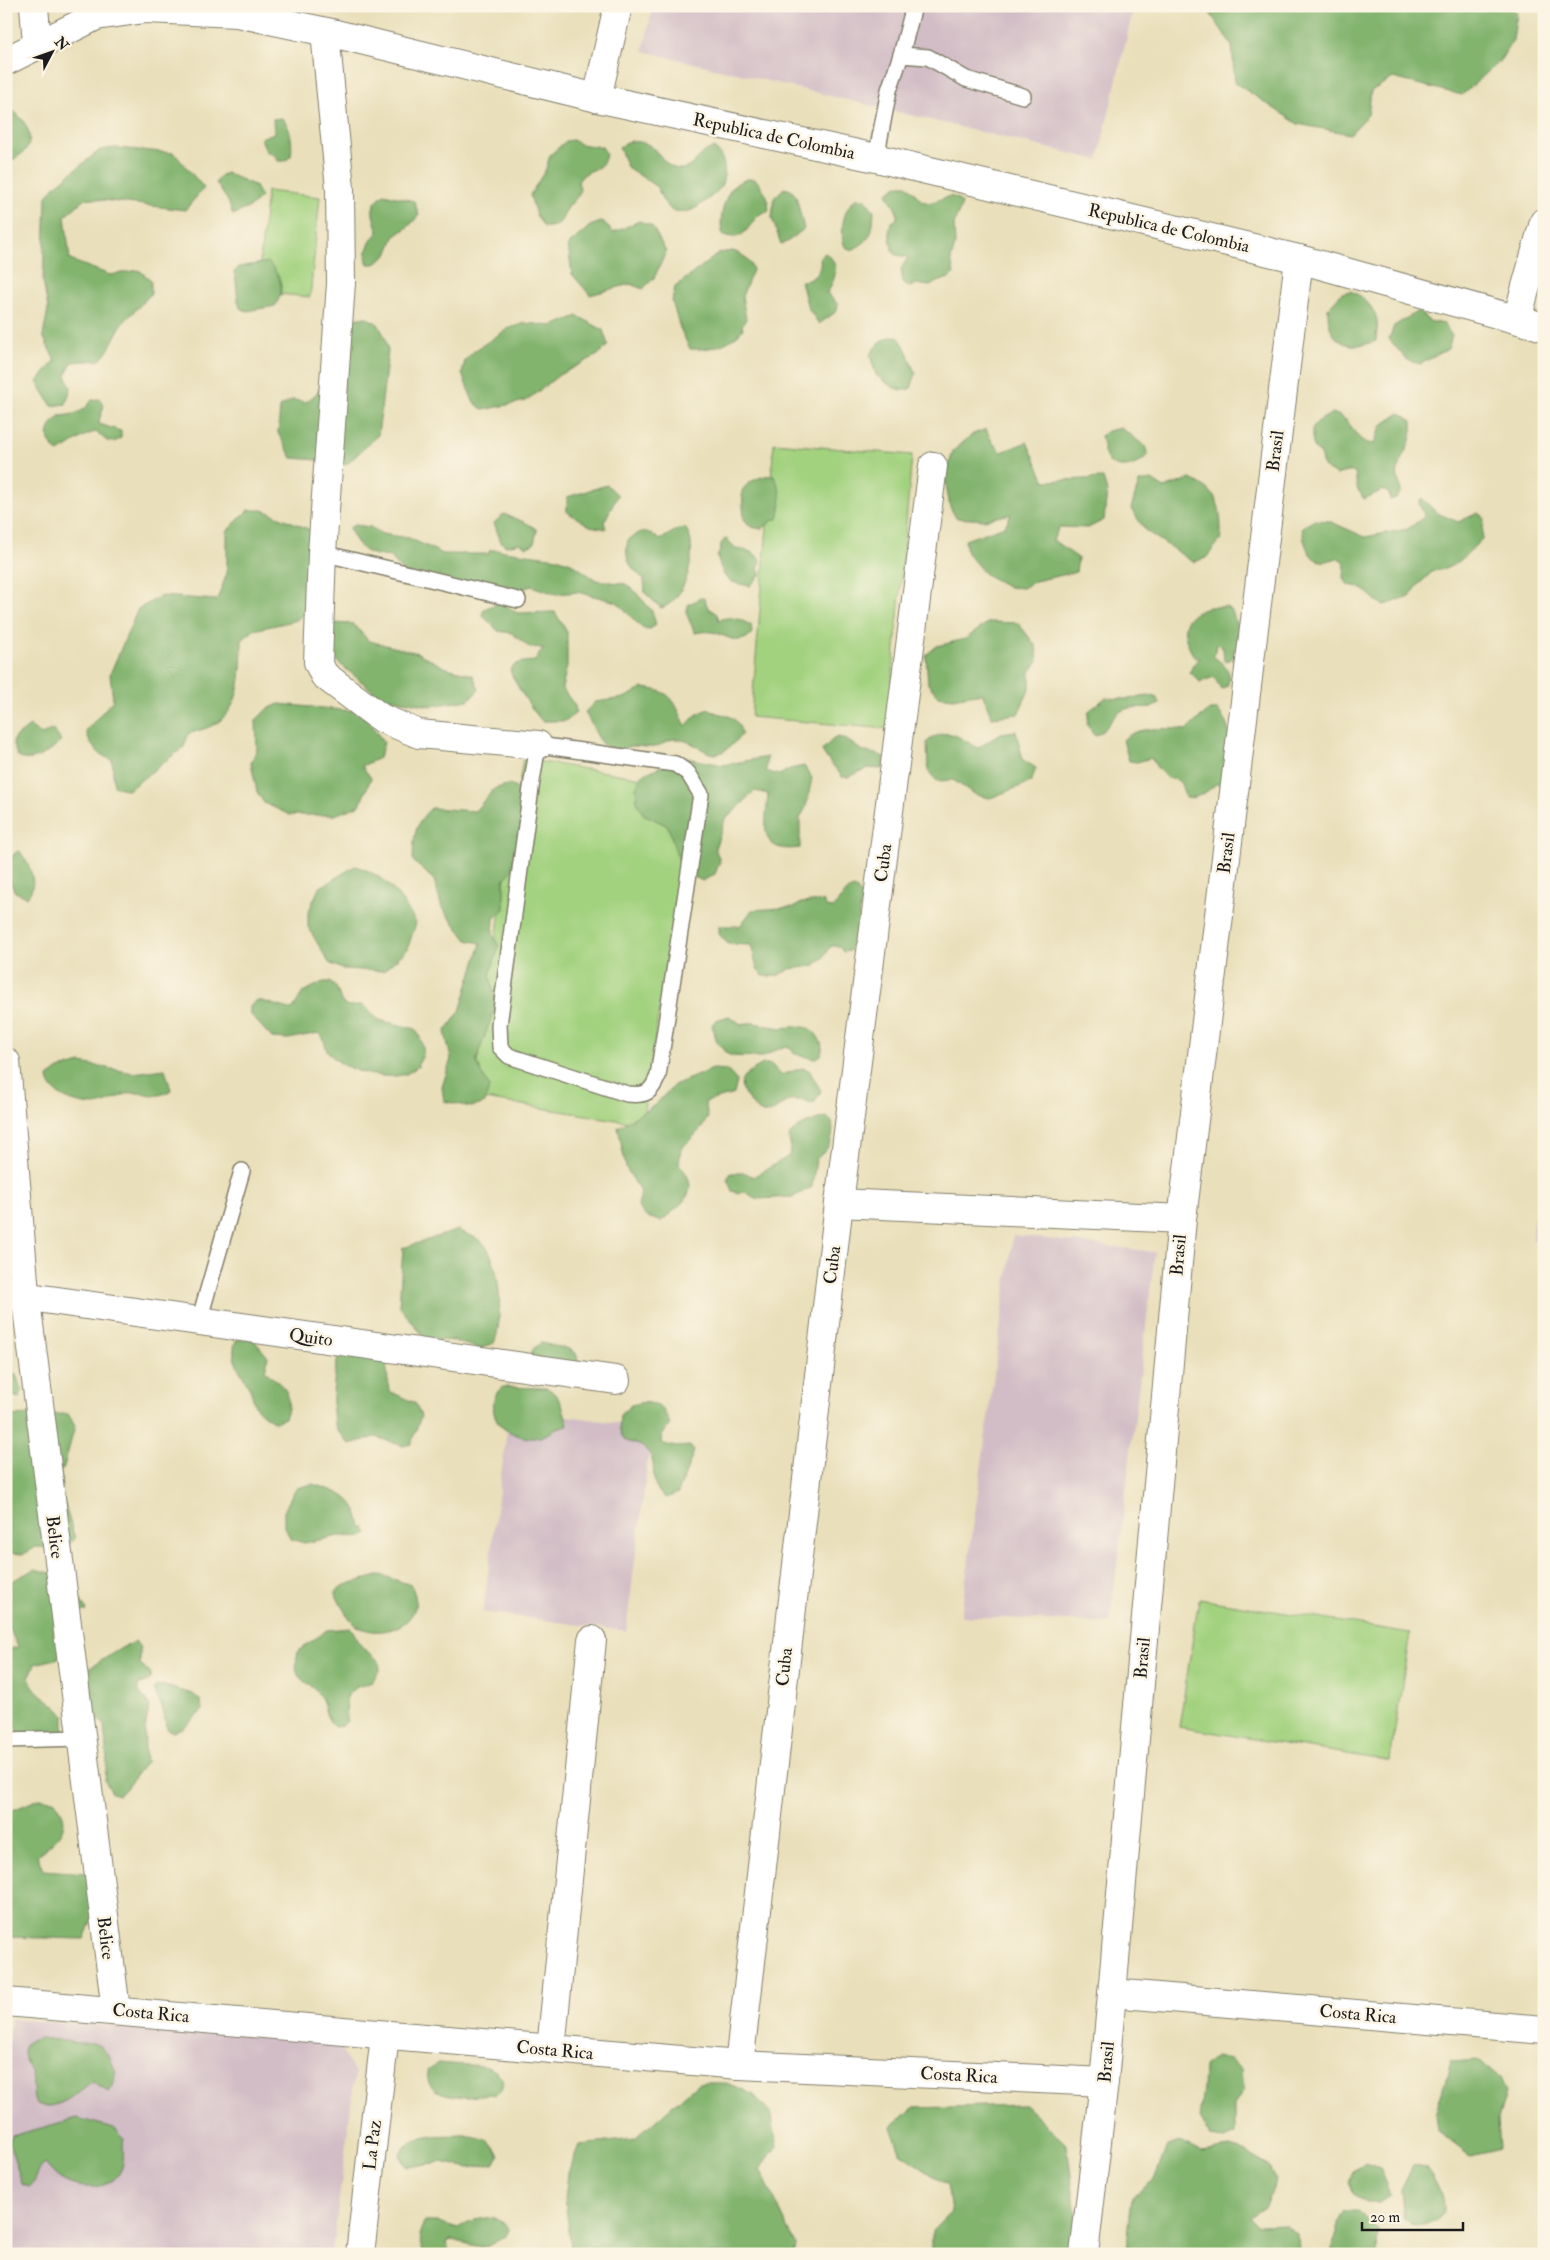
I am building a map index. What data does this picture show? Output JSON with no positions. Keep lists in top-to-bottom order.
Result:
{
  "streets": {
    "street": [
      "Republica de Colombia",
      "Brasil",
      "Cuba",
      "Quito",
      "Belice",
      "Costa Rica",
      "La Paz"
    ]
  },
  "crossings": [
    ["Republica de Colombia", "Brasil"],
    ["Brasil", "Costa Rica"],
    ["Cuba", "Costa Rica"],
    ["Quito", "Belice"],
    ["Belice", "Costa Rica"],
    ["Costa Rica", "La Paz"]
  ],
  "scale_bar": "20 m",
  "north": "top right"
}
